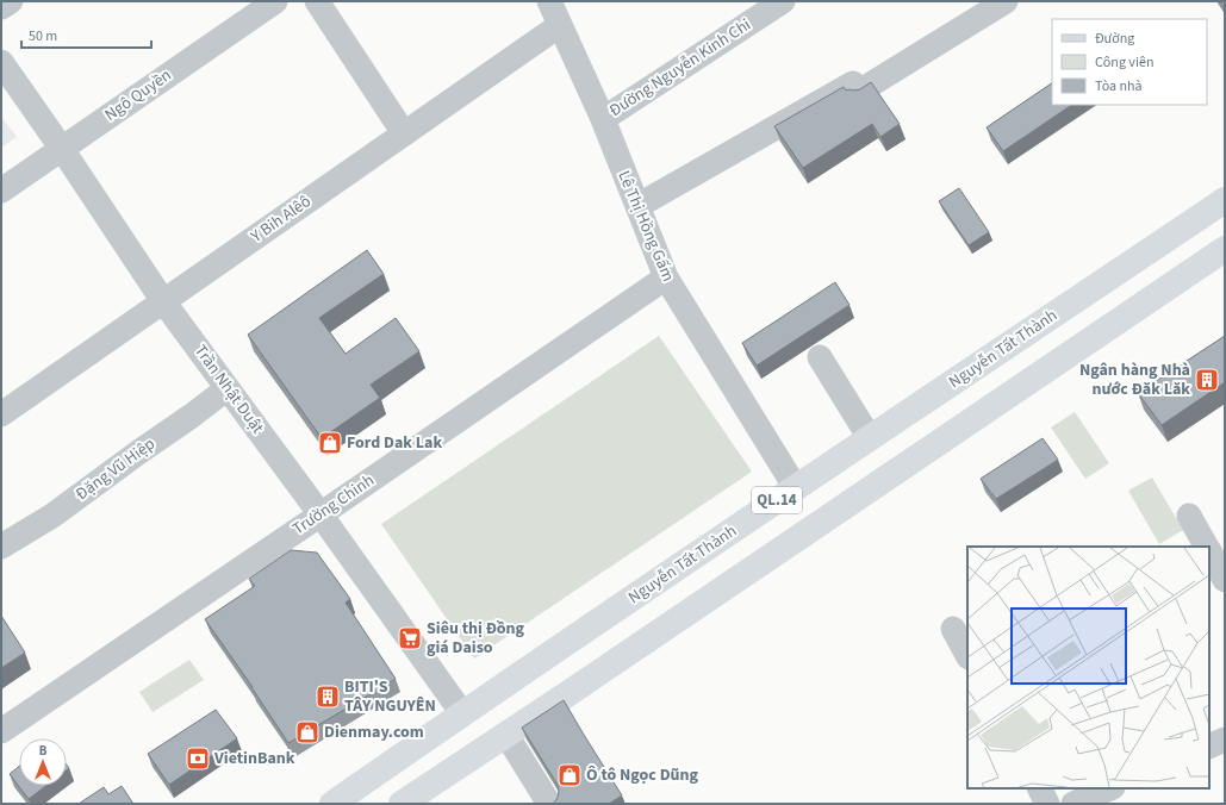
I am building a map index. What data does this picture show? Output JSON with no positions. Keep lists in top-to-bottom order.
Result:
{
  "streets": {
    "main road": ["Nguyễn Tất Thành", "QL.14"],
    "street": [
      "Đường Nguyễn Kinh Chi",
      "Ngô Quyền",
      "Y Bih Alêô",
      "Lê Thị Hồng Gấm",
      "Trần Nhật Duật",
      "Đặng Vũ Hiệp",
      "Trường Chinh"
    ]
  },
  "crossings": [
    ["Đường Nguyễn Kinh Chi", "Lê Thị Hồng Gấm"],
    ["Ngô Quyền", "Trần Nhật Duật"],
    ["Y Bih Alêô", "Lê Thị Hồng Gấm"],
    ["Y Bih Alêô", "Trần Nhật Duật"],
    ["Lê Thị Hồng Gấm", "Nguyễn Tất Thành"],
    ["Lê Thị Hồng Gấm", "Trường Chinh"],
    ["Nguyễn Tất Thành", "Trần Nhật Duật"],
    ["Trần Nhật Duật", "Đặng Vũ Hiệp"],
    ["Trần Nhật Duật", "Trường Chinh"]
  ],
  "places": {
    "building": ["Ngân hàng Nhà nước Đăk Lăk", "BITI'S TÂY NGUYÊN"],
    "shop": ["Ford Dak Lak", "Dienmay.com", "Ô tô Ngọc Dũng"],
    "supermarket": ["Siêu thị Đồng giá Daiso"],
    "bank": ["VietinBank"]
  },
  "legend": ["Đường", "Công viên", "Tòa nhà"],
  "scale_bar": "50 m",
  "north": "top"
}
